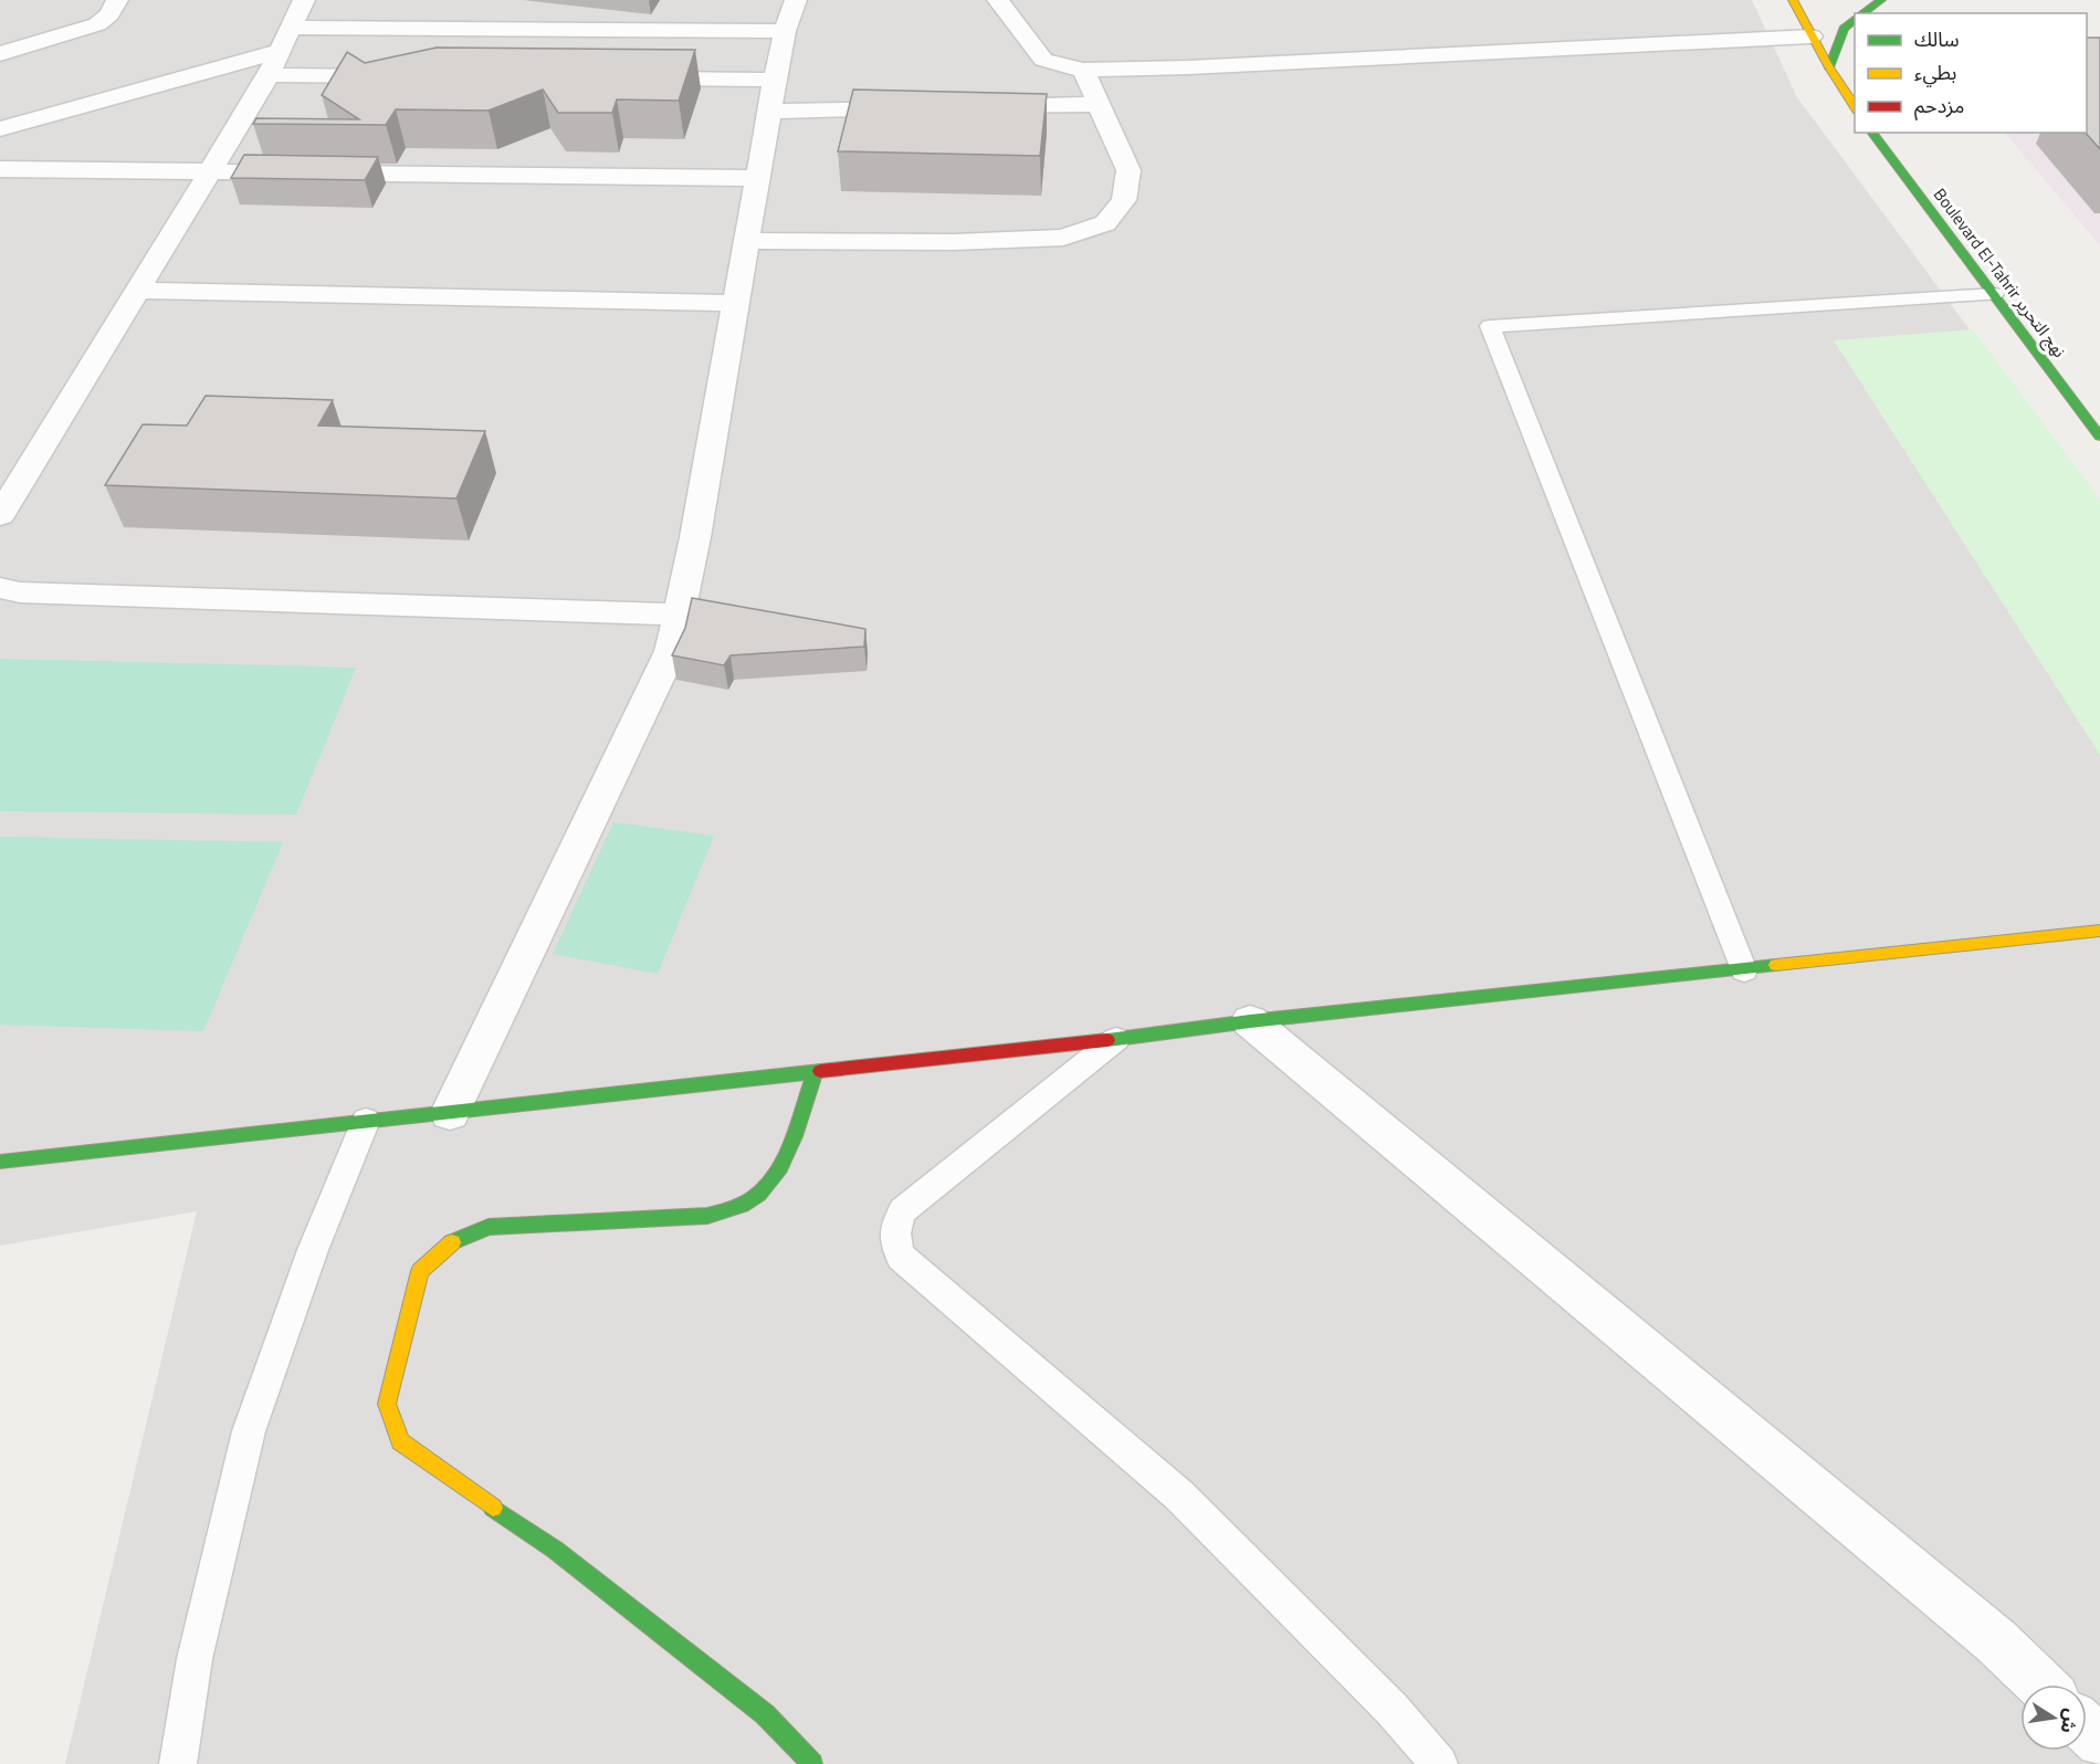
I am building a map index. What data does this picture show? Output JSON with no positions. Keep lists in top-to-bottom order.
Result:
{
  "streets": {
    "street": ["Boulevard El-Tahrir نهج التحرير"]
  },
  "legend": ["سالك", "بطيء", "مزدحم"],
  "north": "right"
}
